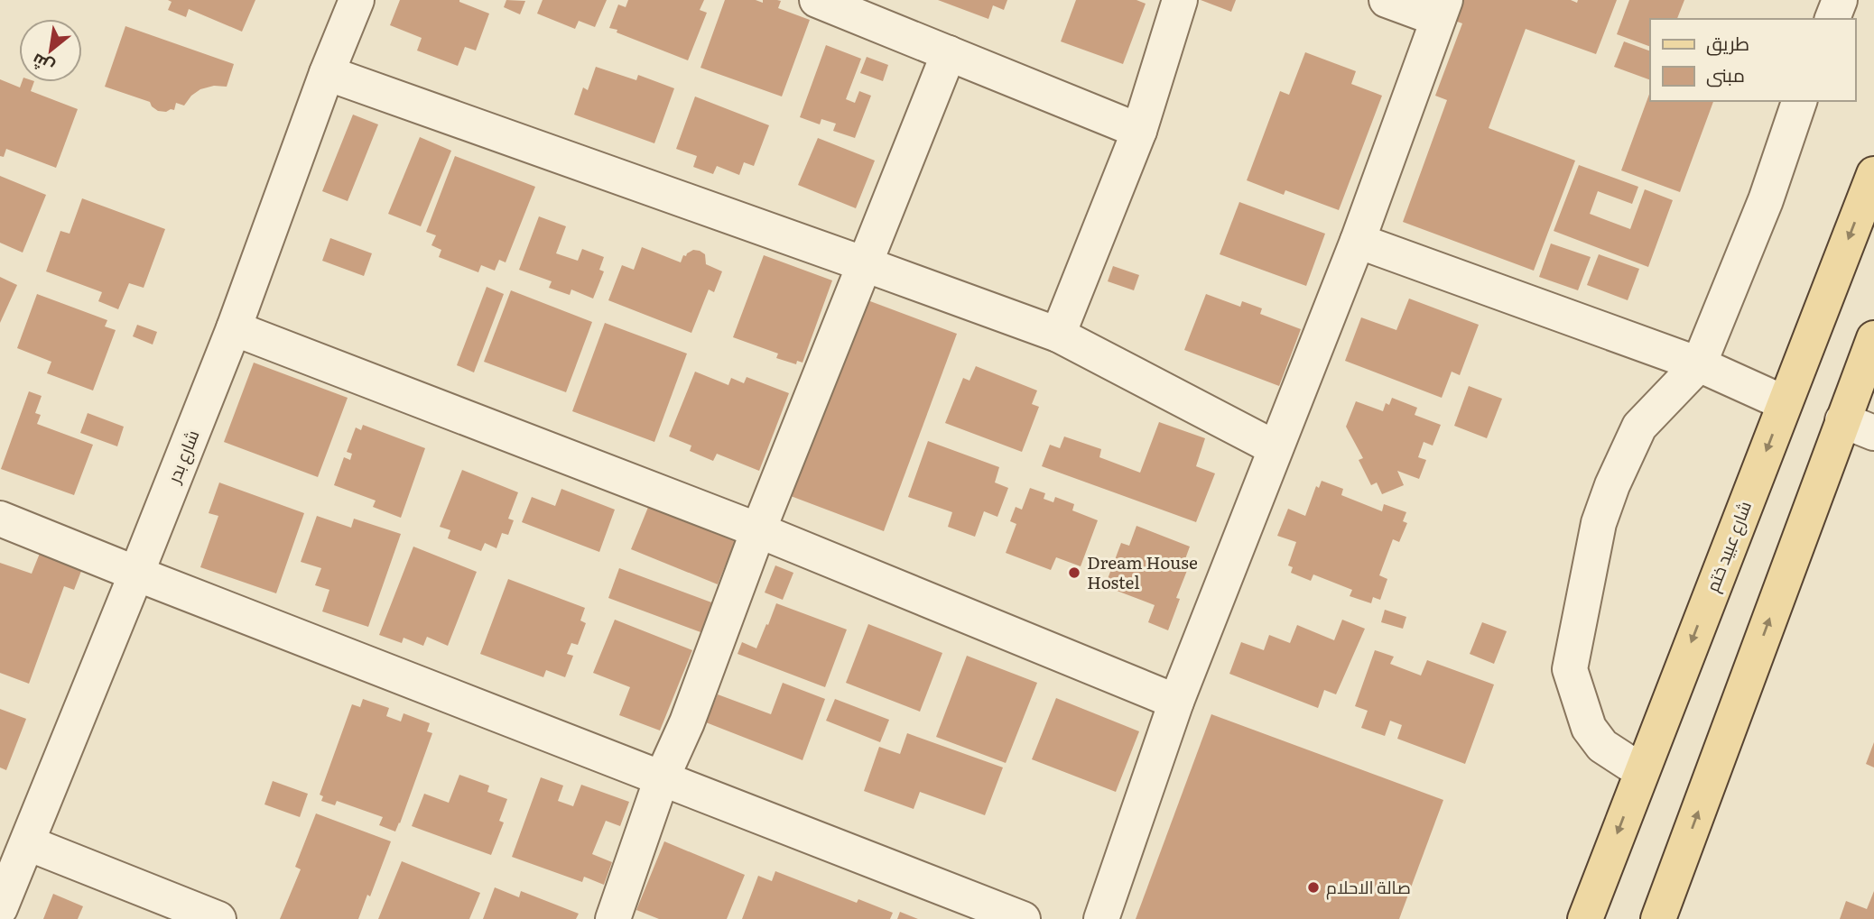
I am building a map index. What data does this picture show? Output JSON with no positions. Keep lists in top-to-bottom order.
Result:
{
  "streets": {
    "main road": ["شارع عبيد ختم"],
    "street": ["شارع بدر"]
  },
  "places": ["Dream House Hostel", "صالة الاحلام"],
  "legend": ["طريق", "مبنى"],
  "north": "bottom left"
}
